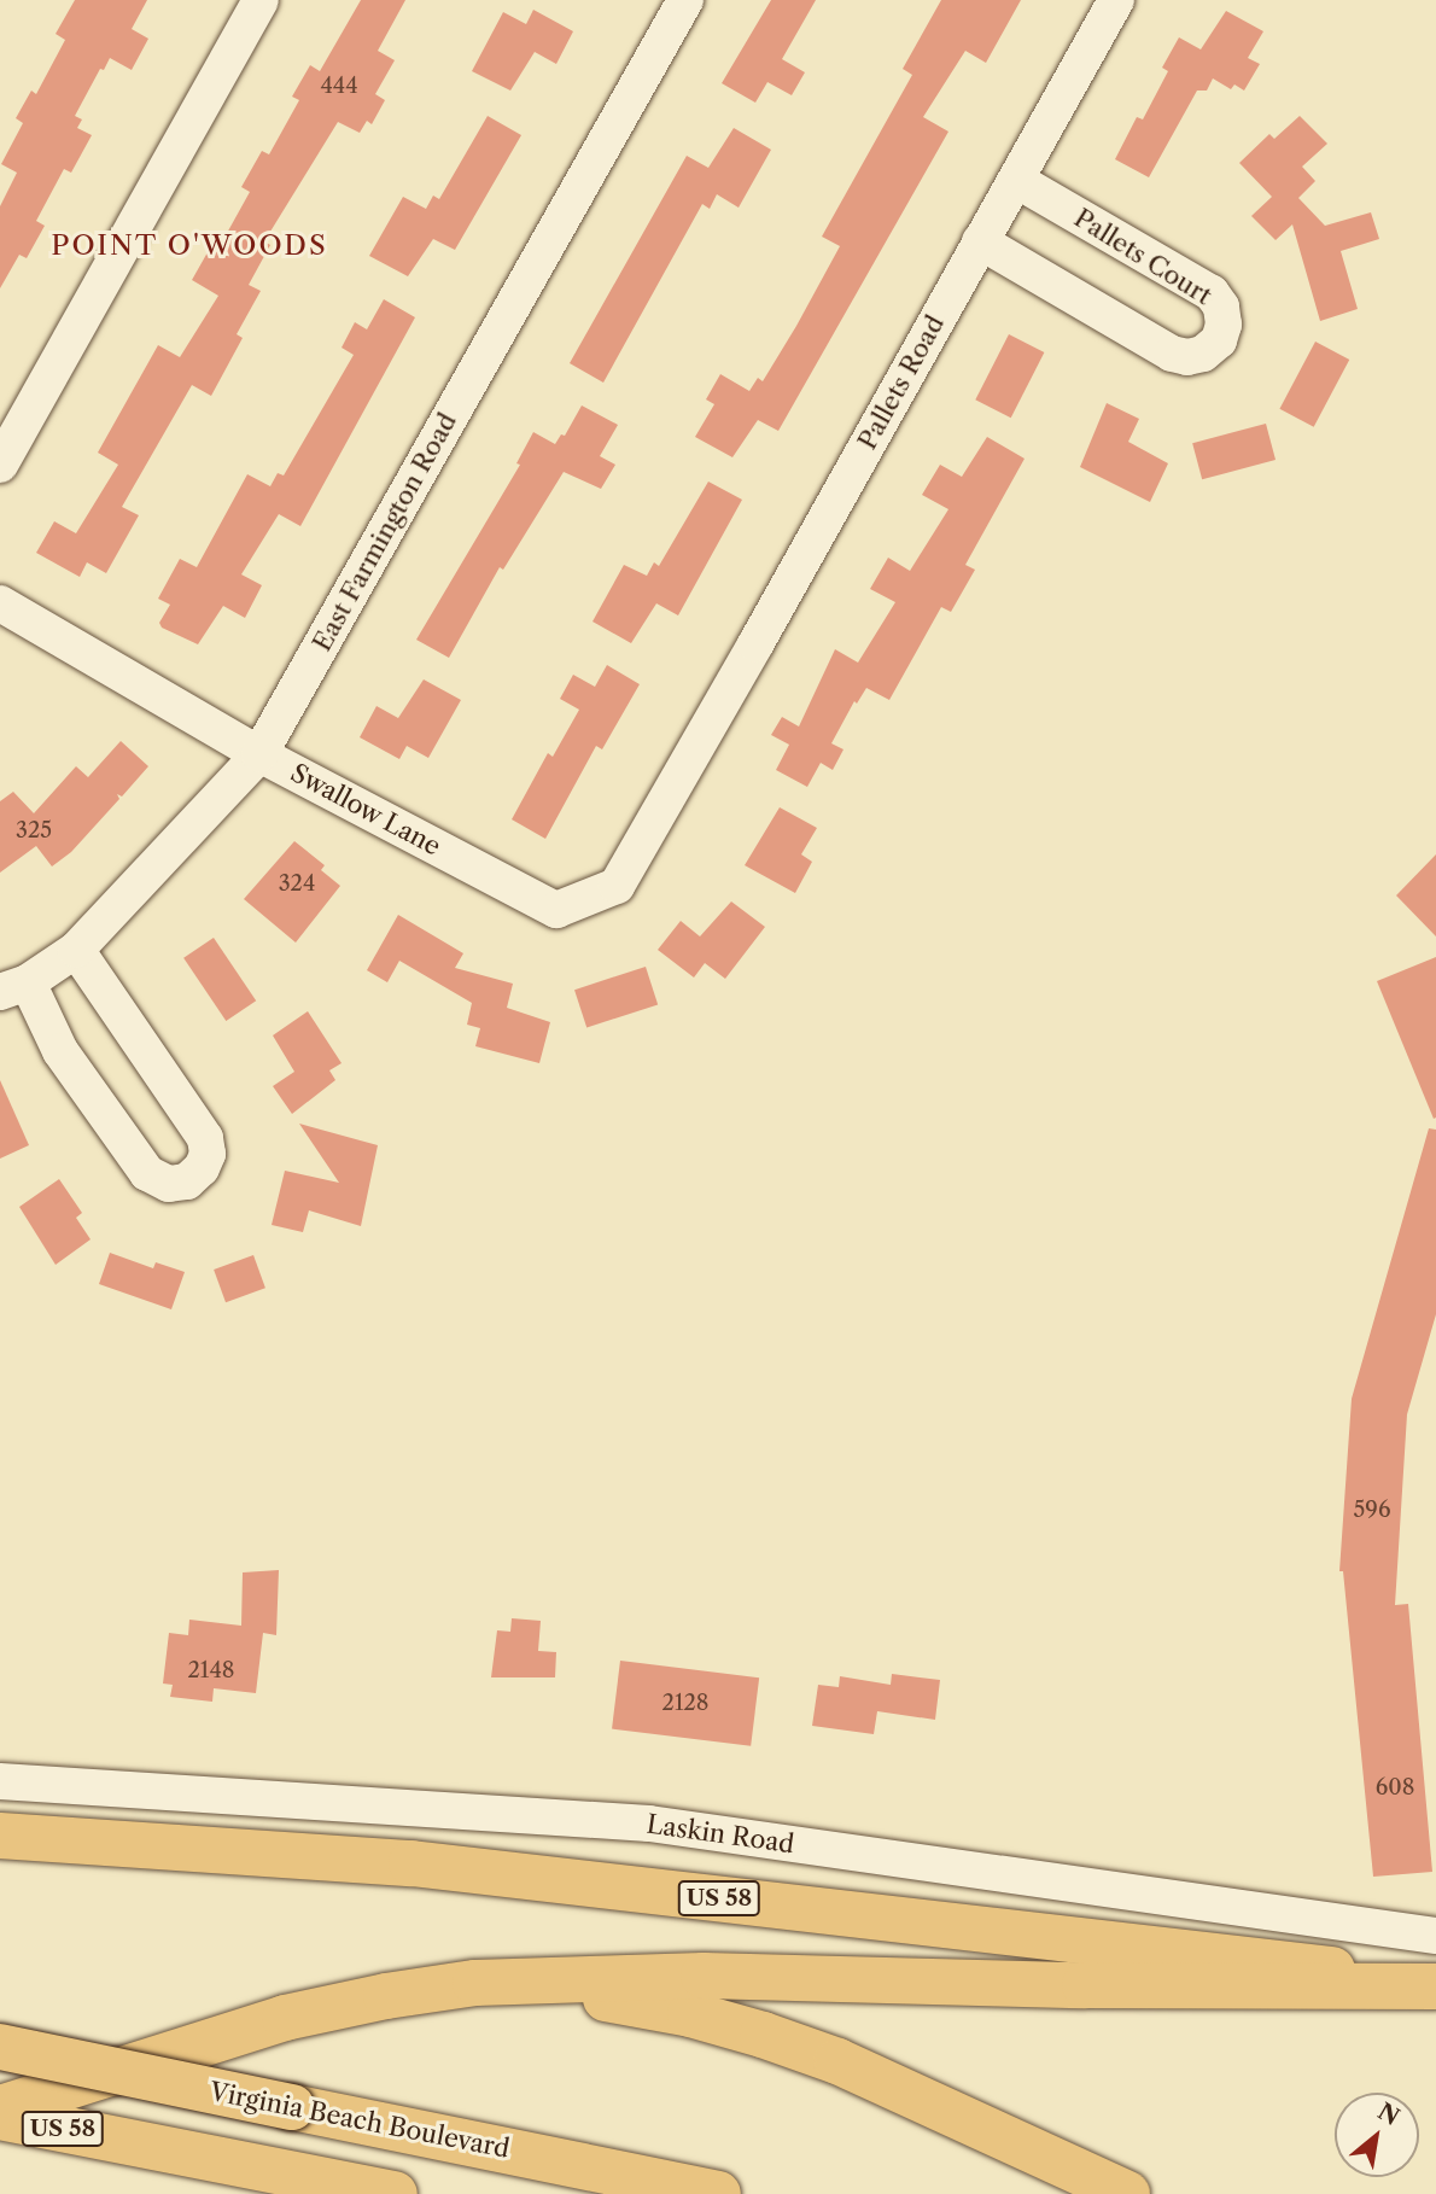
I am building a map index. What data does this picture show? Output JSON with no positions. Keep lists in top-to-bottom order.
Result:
{
  "streets": {
    "main road": ["US 58", "Virginia Beach Boulevard"],
    "street": [
      "Pallets Court",
      "Pallets Road",
      "East Farmington Road",
      "Swallow Lane",
      "Laskin Road"
    ]
  },
  "crossings": [
    ["Pallets Court", "Pallets Road"],
    ["Pallets Road", "Swallow Lane"],
    ["East Farmington Road", "Swallow Lane"]
  ],
  "districts": ["POINT O'WOODS"],
  "house_numbers": [
    "444",
    "325",
    "324",
    "596",
    "2148",
    "2128",
    "608"
  ],
  "north": "top right"
}
